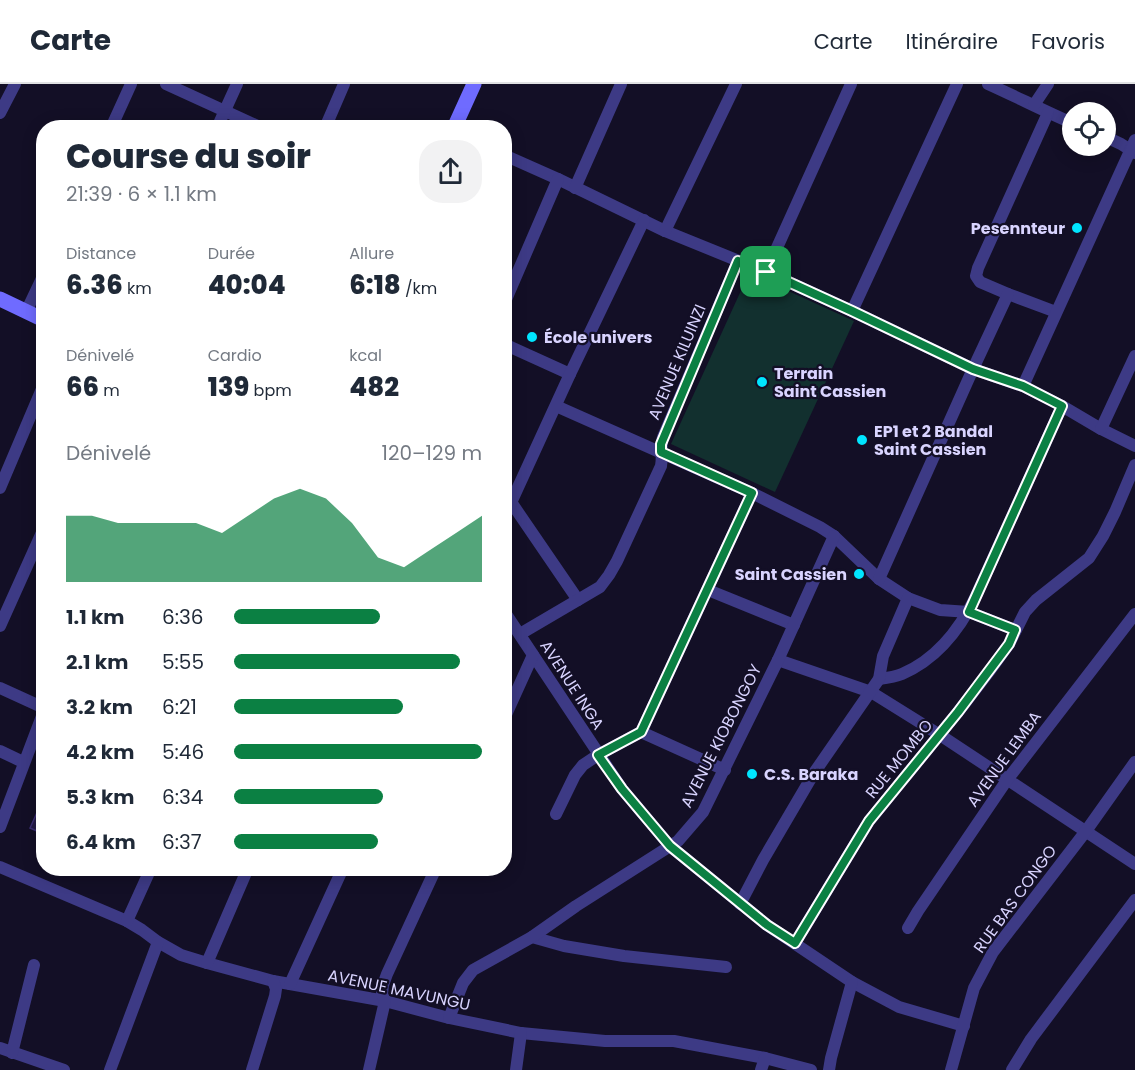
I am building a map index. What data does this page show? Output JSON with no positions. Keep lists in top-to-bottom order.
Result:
{
  "streets": {
    "street": [
      "AVENUE KILUINZI",
      "AVENUE INGA",
      "AVENUE KIOBONGOY",
      "RUE MOMBO",
      "AVENUE LEMBA",
      "RUE BAS CONGO",
      "AVENUE MAVUNGU"
    ]
  },
  "crossings": [
    ["AVENUE KILUINZI", "AVENUE INGA"],
    ["AVENUE INGA", "AVENUE KIOBONGOY"],
    ["AVENUE INGA", "RUE MOMBO"],
    ["AVENUE INGA", "RUE BAS CONGO"],
    ["AVENUE KIOBONGOY", "AVENUE MAVUNGU"]
  ],
  "places": [
    "Pesennteur",
    "École univers",
    "Terrain Saint Cassien",
    "EP1 et 2 Bandal Saint Cassien",
    "Saint Cassien",
    "C.S. Baraka"
  ],
  "page": {
    "header": "Carte",
    "nav": ["Carte", "Itinéraire", "Favoris"],
    "heading": ["Course du soir", "21:39 · 6 × 1.1 km"],
    "stats": [
      ["Distance", "6.36 km"],
      ["Durée", "40:04"],
      ["Allure", "6:18 /km"],
      ["Dénivelé", "66 m"],
      ["Cardio", "139 bpm"],
      ["kcal", "482"]
    ],
    "chart": ["Dénivelé", "120–129 m"],
    "list": [
      {
        "name": "1.1 km",
        "note": "6:36"
      },
      {
        "name": "2.1 km",
        "note": "5:55"
      },
      {
        "name": "3.2 km",
        "note": "6:21"
      },
      {
        "name": "4.2 km",
        "note": "5:46"
      },
      {
        "name": "5.3 km",
        "note": "6:34"
      },
      {
        "name": "6.4 km",
        "note": "6:37"
      }
    ]
  }
}
